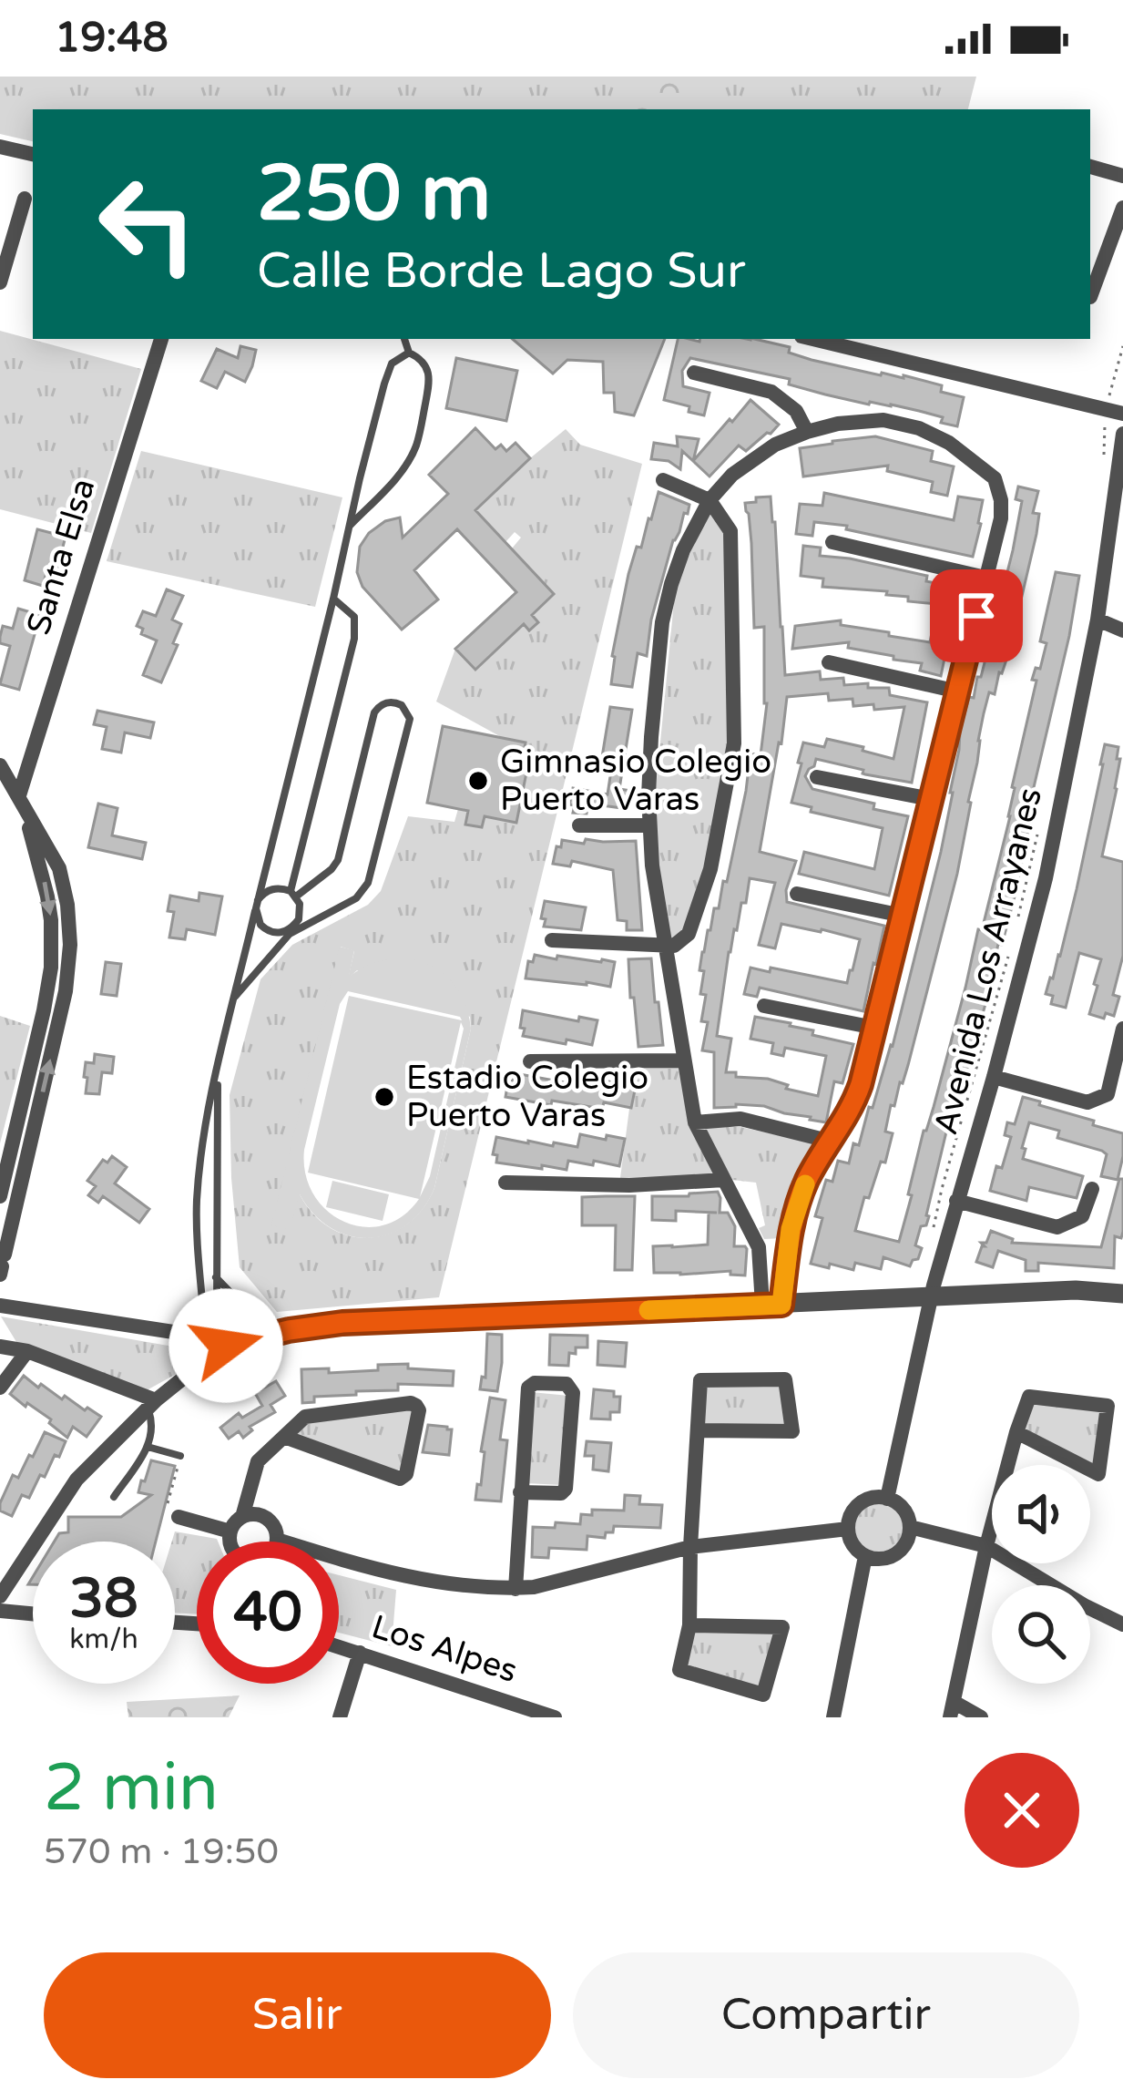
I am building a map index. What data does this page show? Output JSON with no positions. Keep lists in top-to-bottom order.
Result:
{
  "streets": {
    "street": ["Santa Elsa", "Avenida Los Arrayanes", "Los Alpes"]
  },
  "places": ["Gimnasio Colegio Puerto Varas", "Estadio Colegio Puerto Varas"],
  "page": {
    "status": "19:48",
    "turn": ["250 m", "Calle Borde Lago Sur"],
    "speed": "38 km/h",
    "limit": "40",
    "heading": ["2 min", "570 m · 19:50"],
    "buttons": ["Salir", "Compartir"]
  }
}
